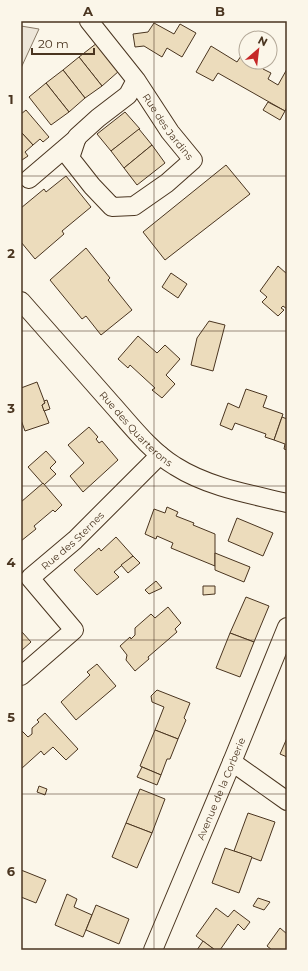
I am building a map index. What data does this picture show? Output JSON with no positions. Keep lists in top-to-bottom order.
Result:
{
  "streets": {
    "street": [
      "Rue des Jardins",
      "Rue des Quarterons",
      "Rue des Sternes",
      "Avenue de la Corberie"
    ]
  },
  "crossings": [
    ["Rue des Quarterons", "Rue des Sternes"]
  ],
  "scale_bar": "20 m",
  "north": "top right",
  "grid": {
    "columns": ["A", "B"],
    "rows": [
      "1",
      "2",
      "3",
      "4",
      "5",
      "6"
    ]
  }
}
